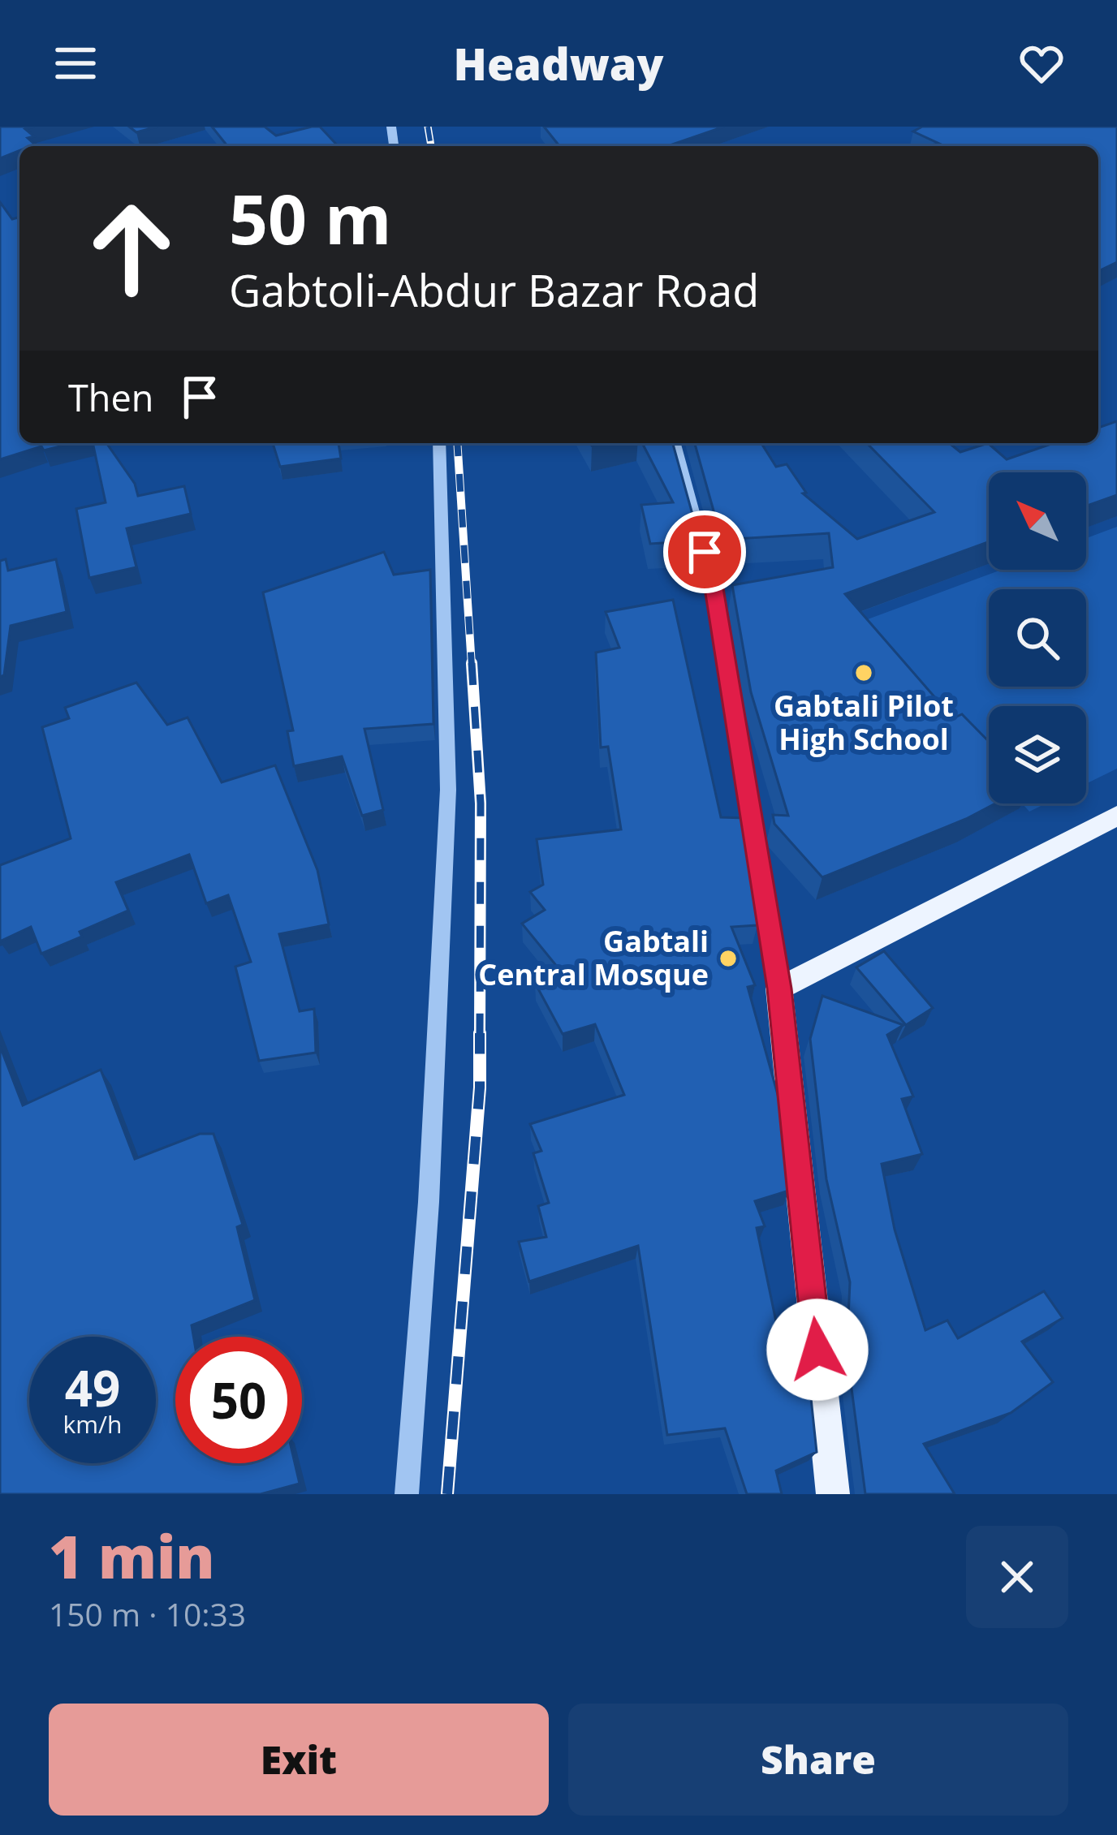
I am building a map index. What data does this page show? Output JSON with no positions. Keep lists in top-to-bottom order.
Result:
{
  "places": ["Gabtali Pilot High School", "Gabtali Central Mosque"],
  "north": "top left",
  "page": {
    "header": "Headway",
    "turn": ["50 m", "Gabtoli-Abdur Bazar Road"],
    "then": "Then",
    "speed": "49 km/h",
    "limit": "50",
    "heading": ["1 min", "150 m · 10:33"],
    "buttons": ["Exit", "Share"]
  }
}
